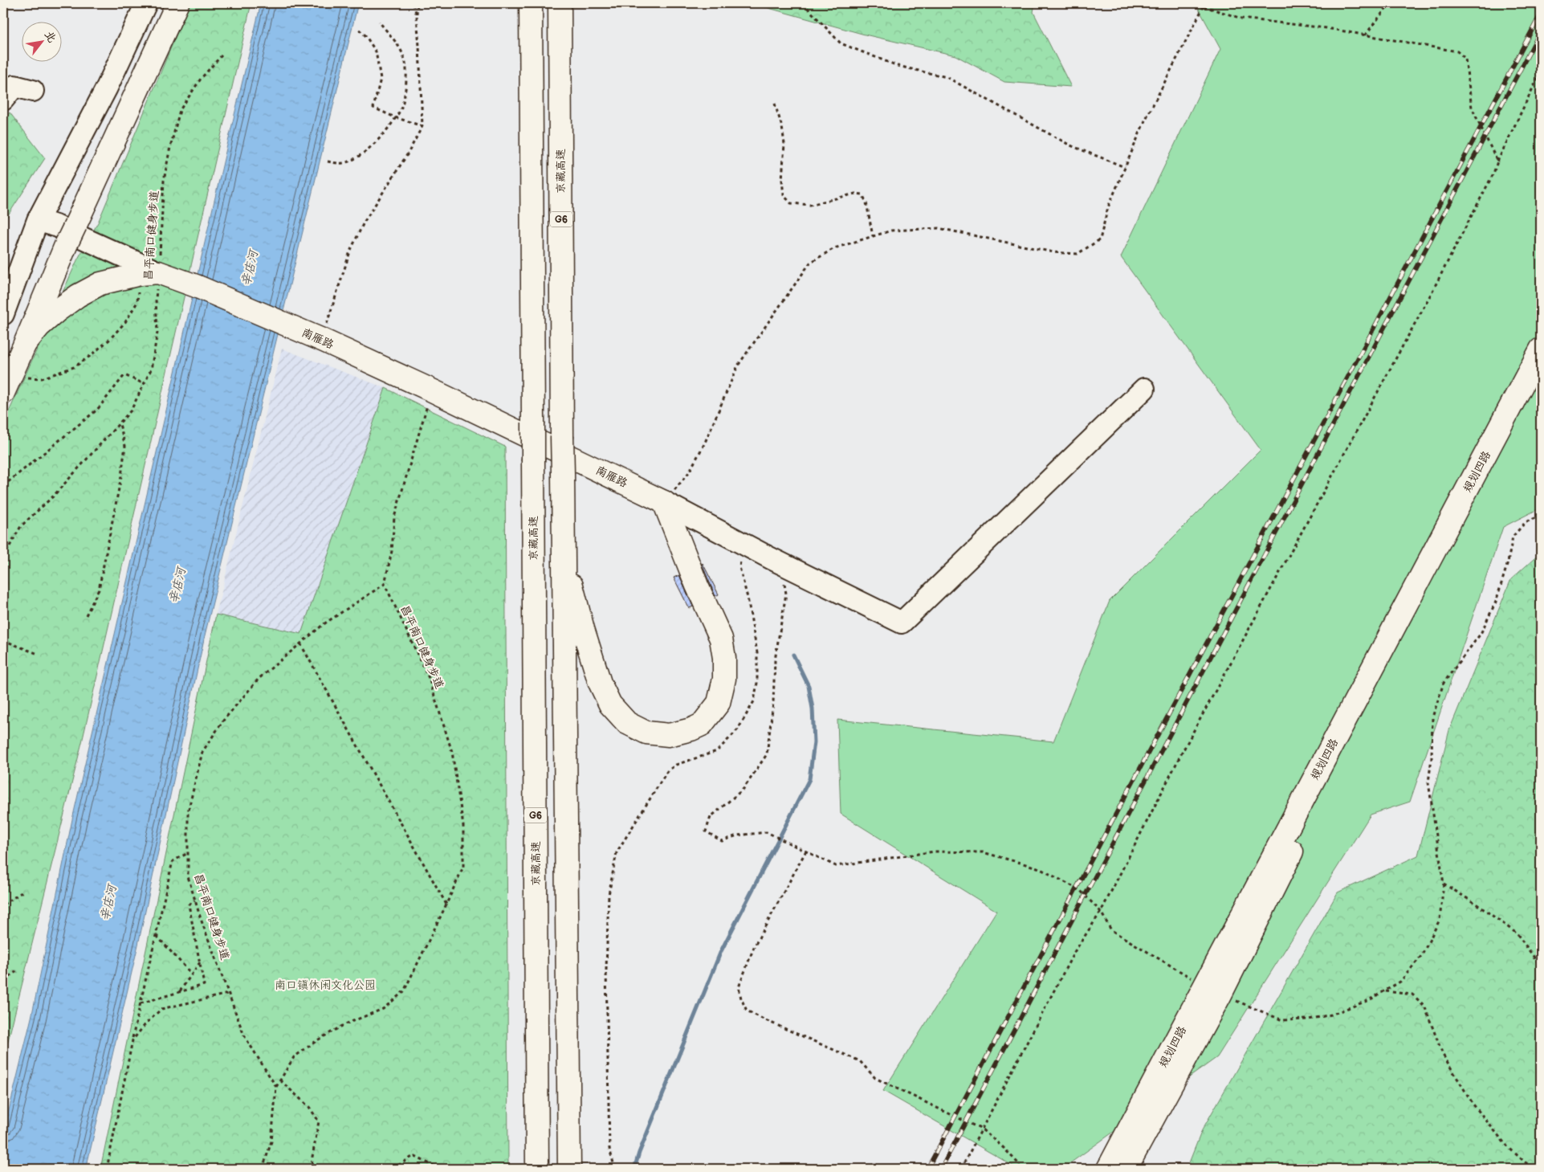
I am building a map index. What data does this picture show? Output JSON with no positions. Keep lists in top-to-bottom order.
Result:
{
  "streets": {
    "main road": [
      "京藏高速",
      "G6",
      "南雁路",
      "规划四路"
    ],
    "path": ["昌平南口健身步道"]
  },
  "crossings": [
    ["昌平南口健身步道", "南雁路"]
  ],
  "water": ["辛店河"],
  "parks": ["南口镇休闲文化公园"],
  "north": "top right"
}
